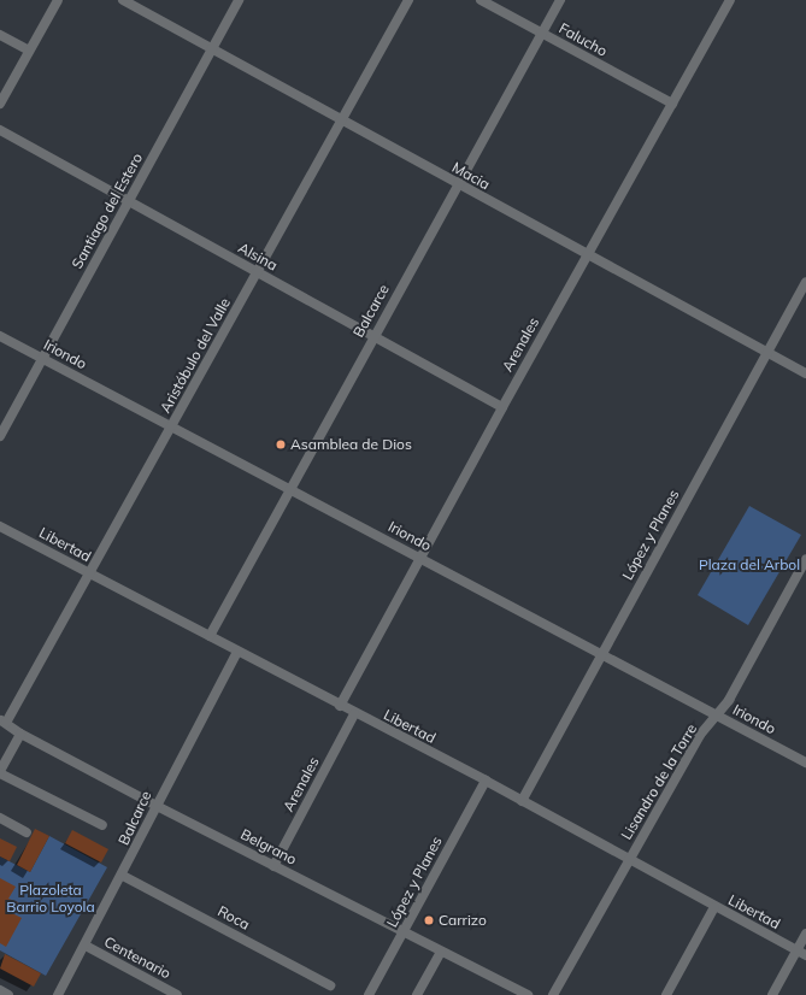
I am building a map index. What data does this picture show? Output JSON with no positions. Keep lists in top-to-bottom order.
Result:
{
  "streets": {
    "street": [
      "Falucho",
      "Macia",
      "Santiago del Estero",
      "Alsina",
      "Balcarce",
      "Arenales",
      "Iriondo",
      "Aristóbulo del Valle",
      "López y Planes",
      "Libertad",
      "Lisandro de la Torre",
      "Belgrano",
      "Roca",
      "Centenario"
    ]
  },
  "crossings": [
    ["Falucho", "Balcarce"],
    ["Falucho", "Arenales"],
    ["Macia", "Santiago del Estero"],
    ["Macia", "Balcarce"],
    ["Macia", "Arenales"],
    ["Macia", "Aristóbulo del Valle"],
    ["Macia", "López y Planes"],
    ["Santiago del Estero", "Alsina"],
    ["Santiago del Estero", "Iriondo"],
    ["Alsina", "Balcarce"],
    ["Alsina", "Arenales"],
    ["Alsina", "Aristóbulo del Valle"],
    ["Balcarce", "Iriondo"],
    ["Balcarce", "Libertad"],
    ["Balcarce", "Belgrano"],
    ["Balcarce", "Roca"],
    ["Balcarce", "Centenario"],
    ["Arenales", "Iriondo"],
    ["Arenales", "Libertad"],
    ["Arenales", "Belgrano"],
    ["Iriondo", "Aristóbulo del Valle"],
    ["Iriondo", "López y Planes"],
    ["Iriondo", "Lisandro de la Torre"],
    ["Aristóbulo del Valle", "Libertad"],
    ["Aristóbulo del Valle", "Belgrano"],
    ["López y Planes", "Libertad"],
    ["López y Planes", "Belgrano"],
    ["Libertad", "Lisandro de la Torre"]
  ],
  "parks": ["Plaza del Arbol", "Plazoleta Barrio Loyola"],
  "places": ["Asamblea de Dios", "Carrizo"]
}
